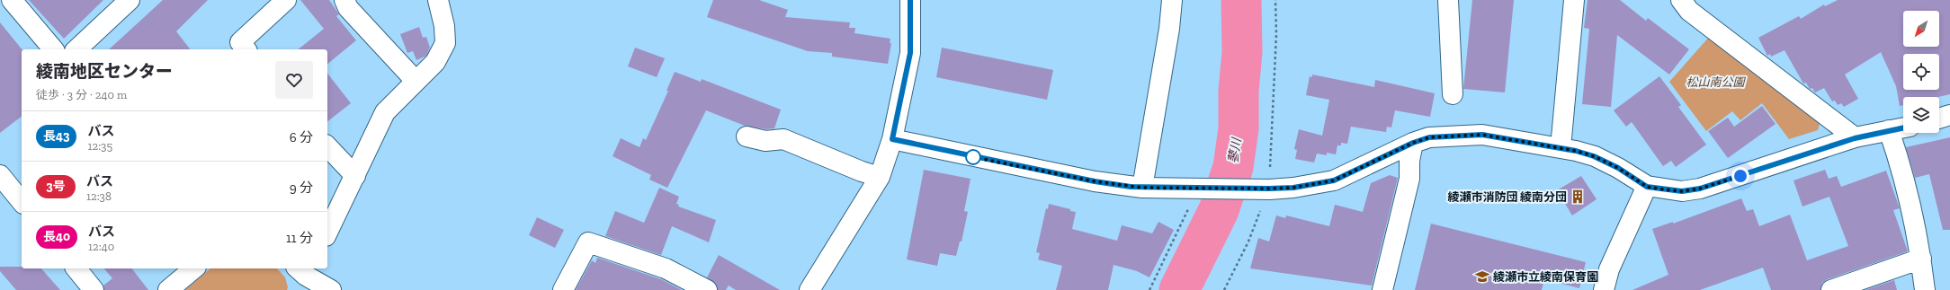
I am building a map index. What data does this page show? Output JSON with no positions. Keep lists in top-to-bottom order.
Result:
{
  "water": ["蓼川"],
  "parks": ["松山南公園"],
  "places": {
    "building": ["綾瀬市消防団 綾南分団"],
    "school or university": ["綾瀬市立綾南保育園"]
  },
  "lines": ["bus line 長43"],
  "north": "bottom left",
  "page": {
    "heading": ["綾南地区センター", "徒歩 · 3 分 · 240 m"],
    "list": [
      {
        "mark": "長43",
        "name": "バス",
        "note": "12:35",
        "value": "6 分"
      },
      {
        "mark": "3号",
        "name": "バス",
        "note": "12:38",
        "value": "9 分"
      },
      {
        "mark": "長40",
        "name": "バス",
        "note": "12:40",
        "value": "11 分"
      }
    ]
  }
}
